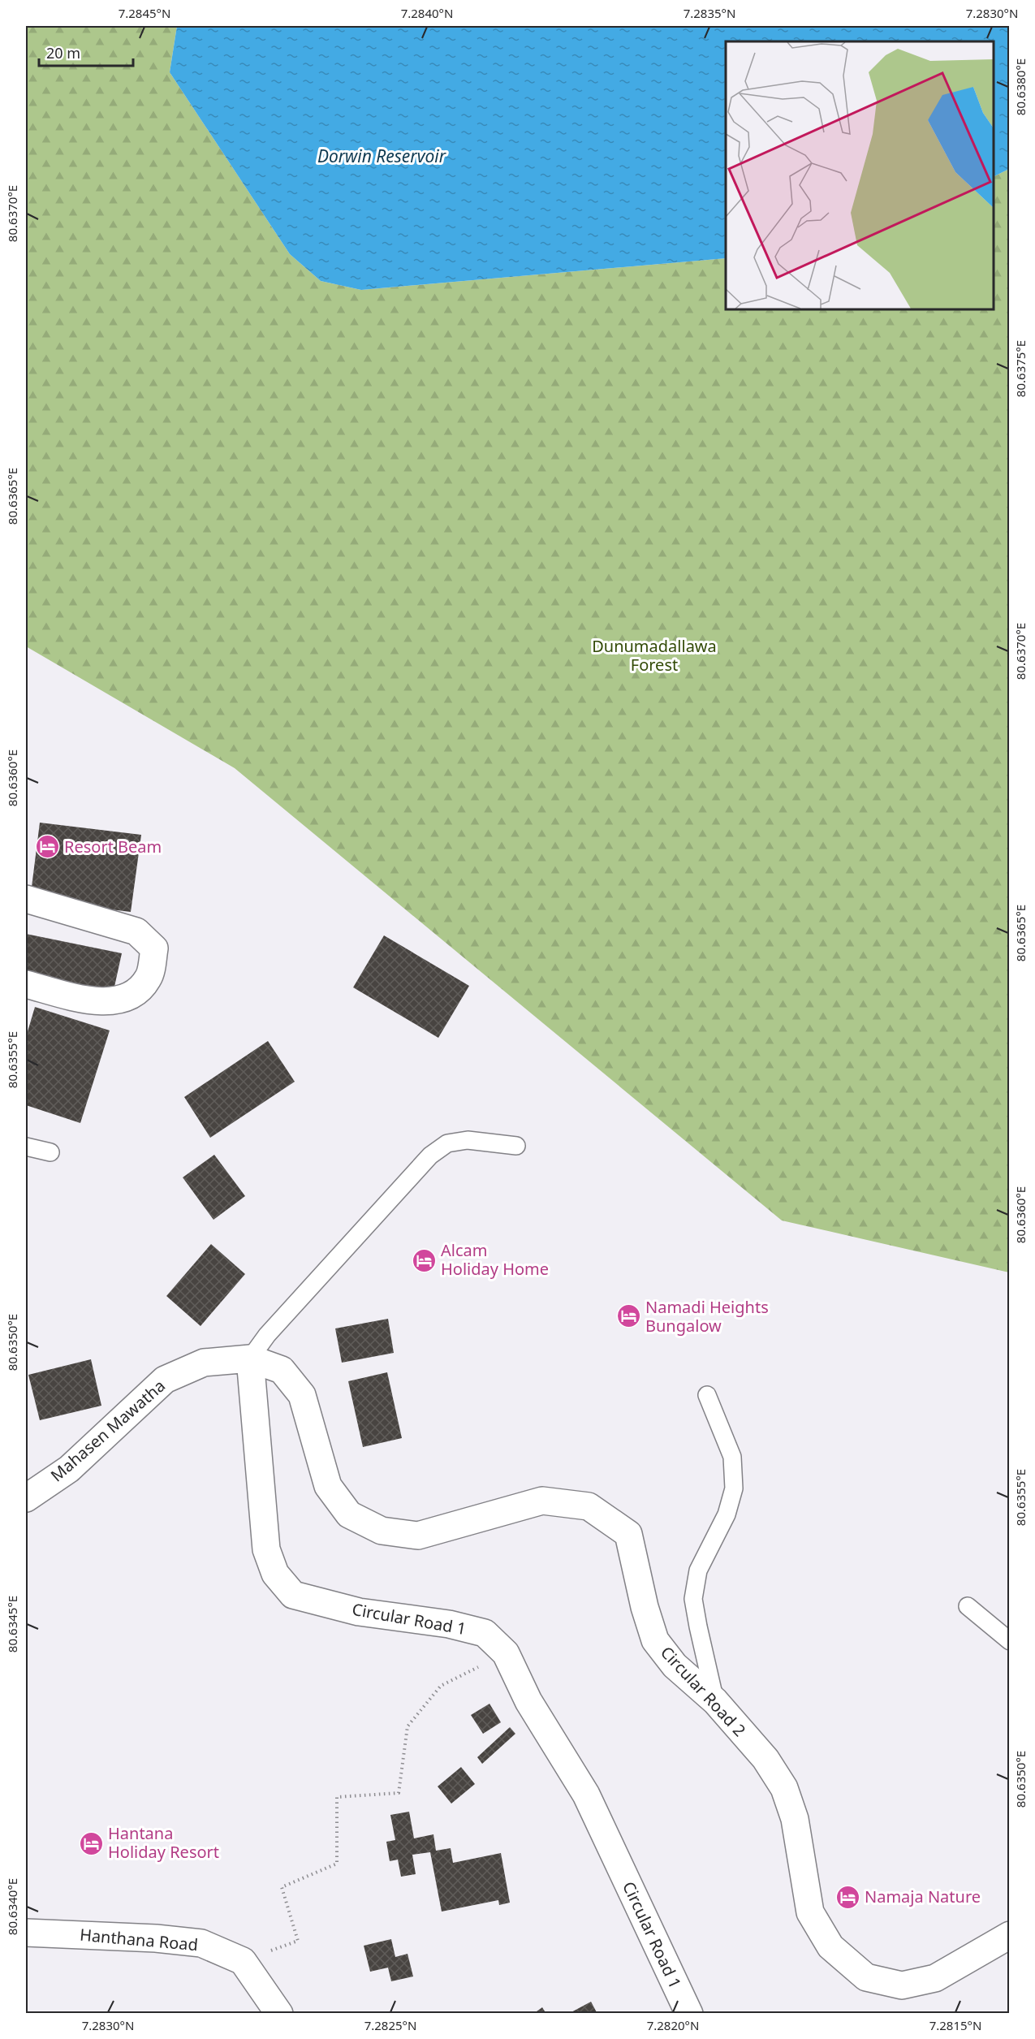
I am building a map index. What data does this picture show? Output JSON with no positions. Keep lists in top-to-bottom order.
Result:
{
  "streets": {
    "street": [
      "Mahasen Mawatha",
      "Circular Road 1",
      "Circular Road 2",
      "Hanthana Road"
    ]
  },
  "crossings": [
    ["Mahasen Mawatha", "Circular Road 1"],
    ["Mahasen Mawatha", "Circular Road 2"],
    ["Circular Road 1", "Circular Road 2"]
  ],
  "water": ["Dorwin Reservoir"],
  "parks": ["Dunumadallawa Forest"],
  "places": {
    "hotel": [
      "Resort Beam",
      "Alcam Holiday Home",
      "Namadi Heights Bungalow",
      "Hantana Holiday Resort",
      "Namaja Nature"
    ]
  },
  "scale_bar": "20 m",
  "coordinates": [
    "7.2845°N",
    "7.2840°N",
    "7.2835°N",
    "7.2830°N",
    "80.6380°E",
    "80.6370°E",
    "80.6375°E",
    "80.6365°E",
    "80.6360°E",
    "80.6355°E",
    "80.6350°E",
    "80.6345°E",
    "80.6340°E",
    "7.2825°N",
    "7.2820°N",
    "7.2815°N"
  ]
}
